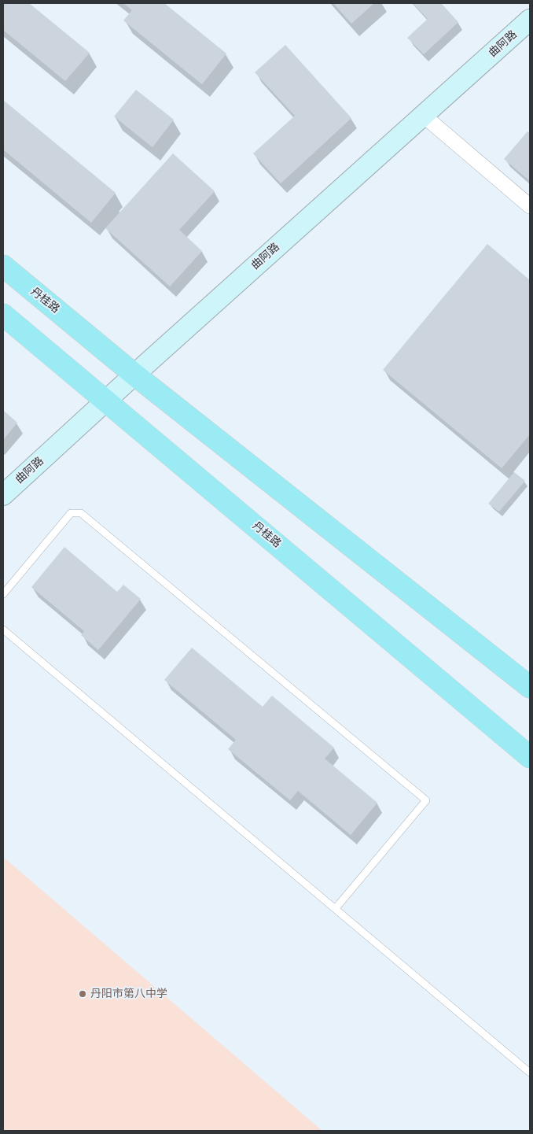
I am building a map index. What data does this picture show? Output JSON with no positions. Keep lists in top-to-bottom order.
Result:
{
  "streets": {
    "main road": ["丹桂路"],
    "street": ["曲阿路"]
  },
  "crossings": [
    ["曲阿路", "丹桂路"]
  ],
  "places": ["丹阳市第八中学"]
}
